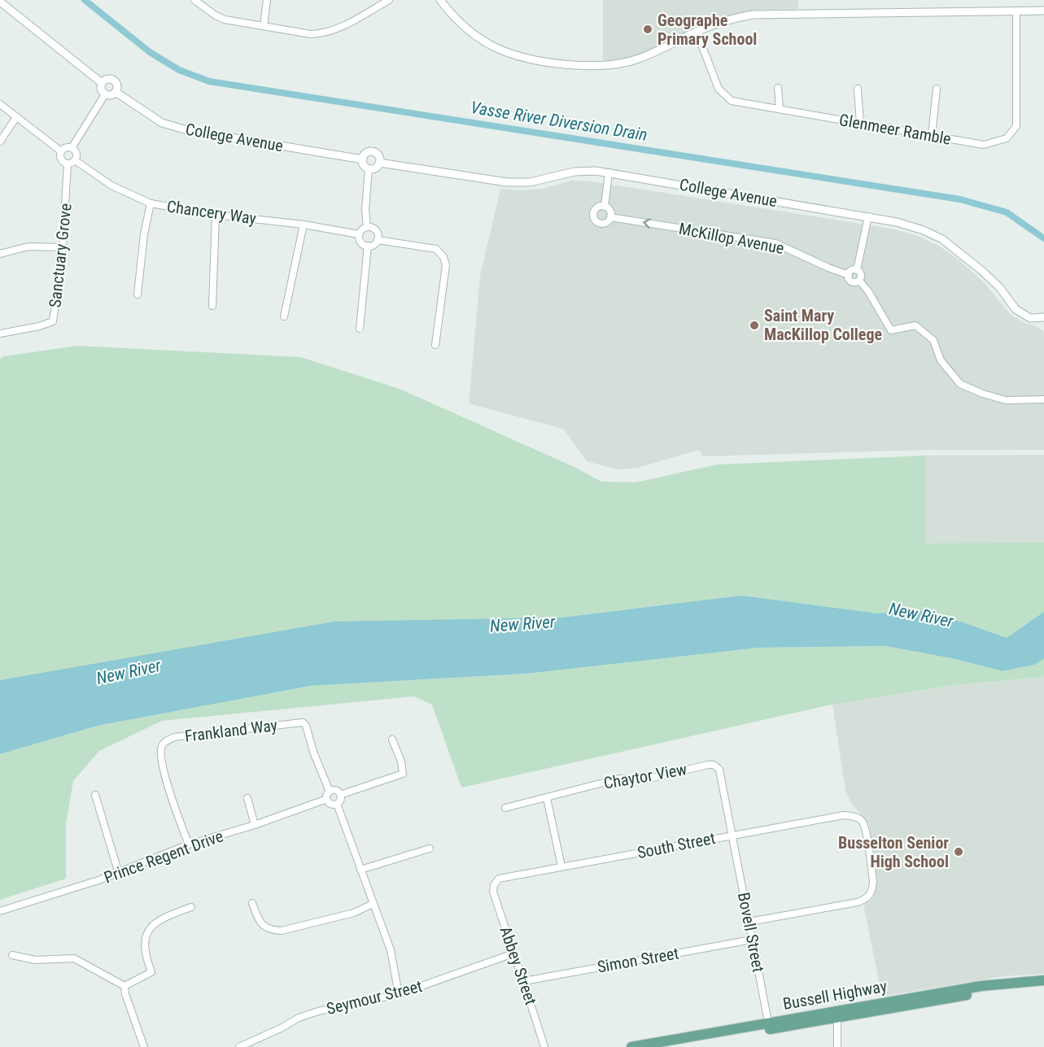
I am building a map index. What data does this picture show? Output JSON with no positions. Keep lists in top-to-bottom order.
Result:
{
  "streets": {
    "main road": ["Bussell Highway"],
    "street": [
      "Glenmeer Ramble",
      "College Avenue",
      "Chancery Way",
      "McKillop Avenue",
      "Sanctuary Grove",
      "Frankland Way",
      "Chaytor View",
      "South Street",
      "Prince Regent Drive",
      "Bovell Street",
      "Simon Street",
      "Abbey Street",
      "Seymour Street"
    ]
  },
  "crossings": [
    ["Chancery Way", "Sanctuary Grove"],
    ["Frankland Way", "Prince Regent Drive"],
    ["Chaytor View", "South Street"],
    ["Chaytor View", "Bovell Street"],
    ["South Street", "Bovell Street"],
    ["South Street", "Abbey Street"],
    ["Bovell Street", "Simon Street"],
    ["Bovell Street", "Bussell Highway"],
    ["Simon Street", "Abbey Street"],
    ["Abbey Street", "Seymour Street"]
  ],
  "one_way": ["McKillop Avenue"],
  "water": ["Vasse River Diversion Drain", "New River"],
  "places": ["Geographe Primary School", "Saint Mary MacKillop College", "Busselton Senior High School"]
}
